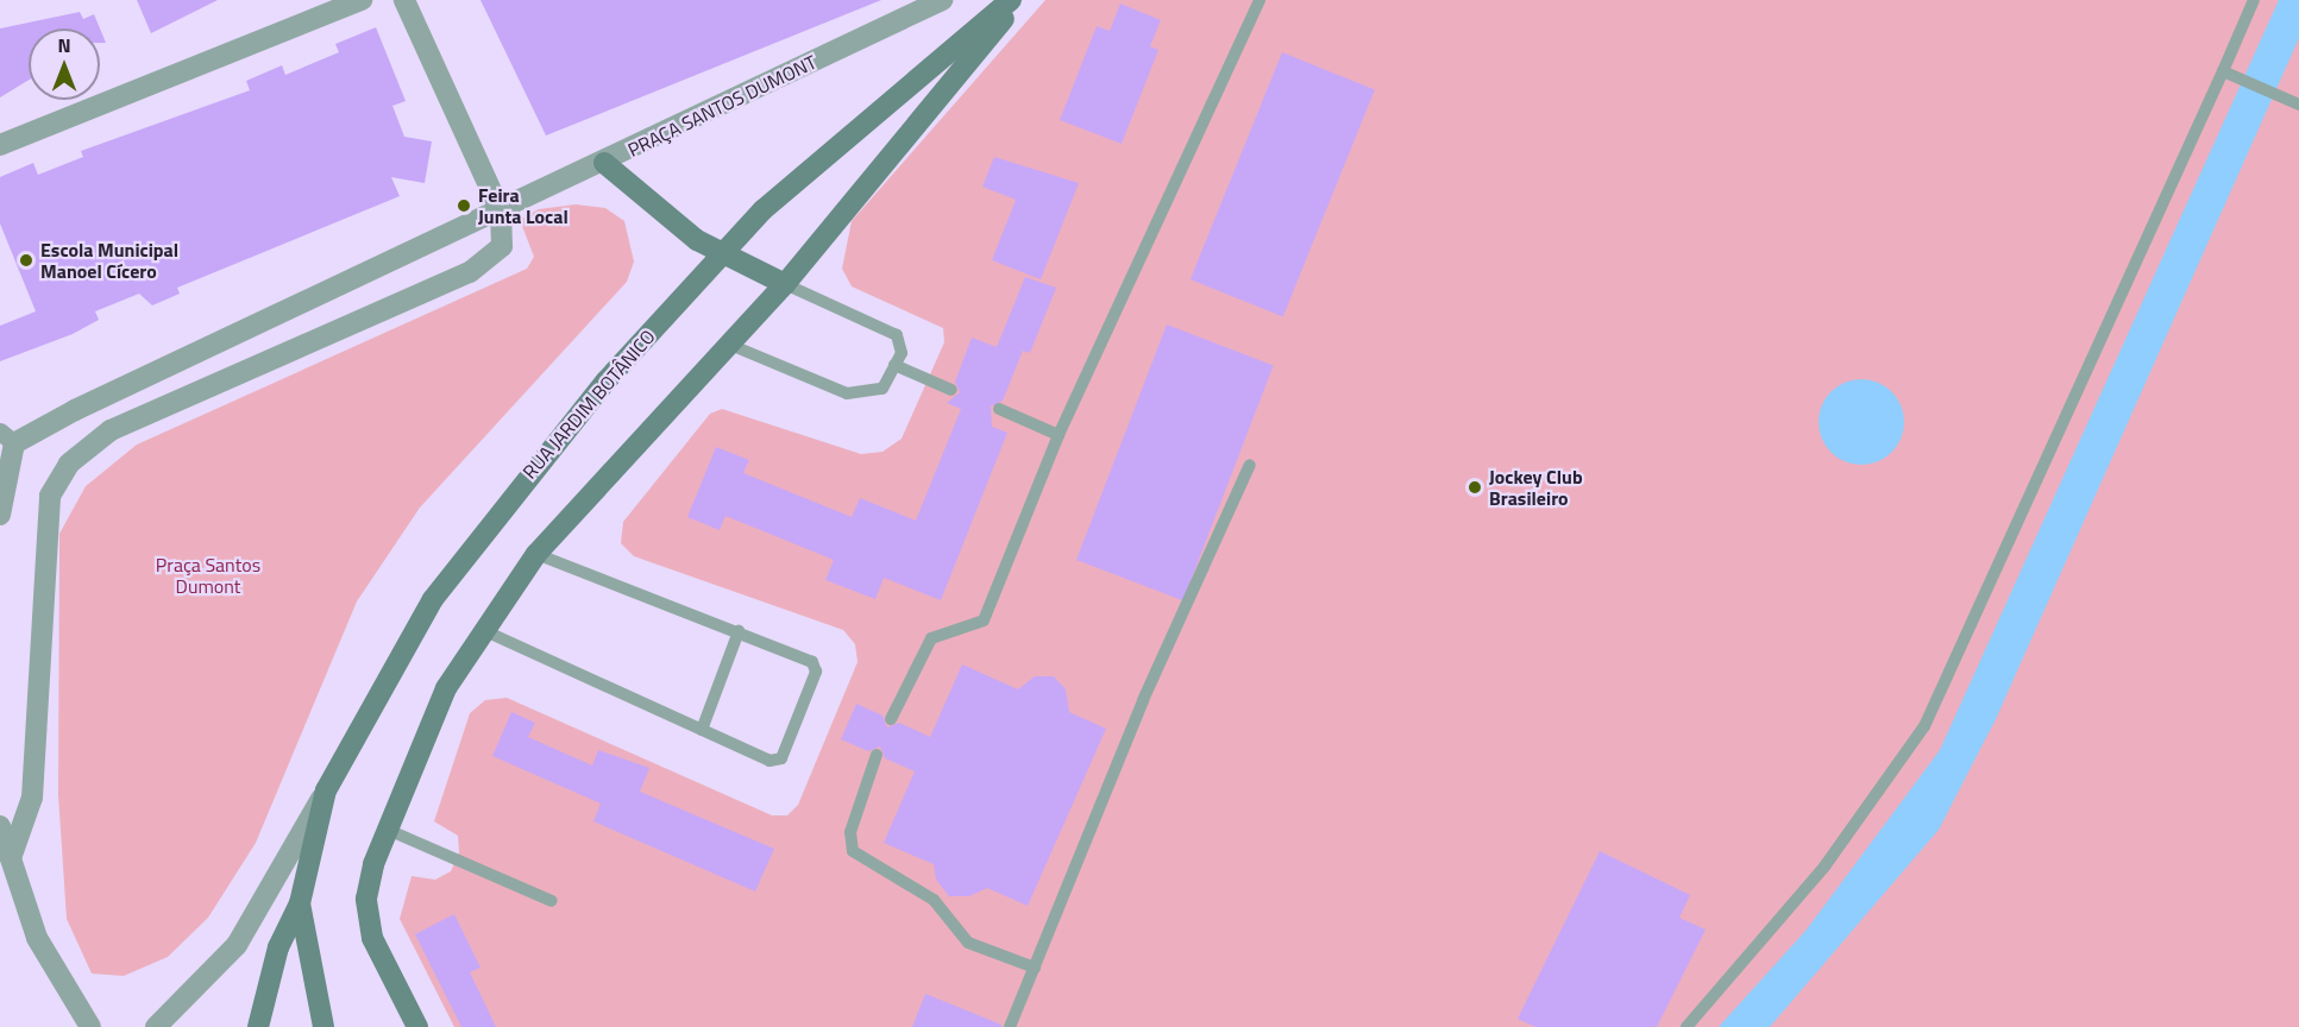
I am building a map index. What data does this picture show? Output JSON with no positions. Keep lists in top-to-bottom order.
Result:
{
  "streets": {
    "main road": ["RUA JARDIM BOTÂNICO"],
    "street": ["PRAÇA SANTOS DUMONT"]
  },
  "parks": ["Praça Santos Dumont"],
  "places": ["Feira Junta Local", "Escola Municipal Manoel Cícero", "Jockey Club Brasileiro"],
  "north": "top"
}
